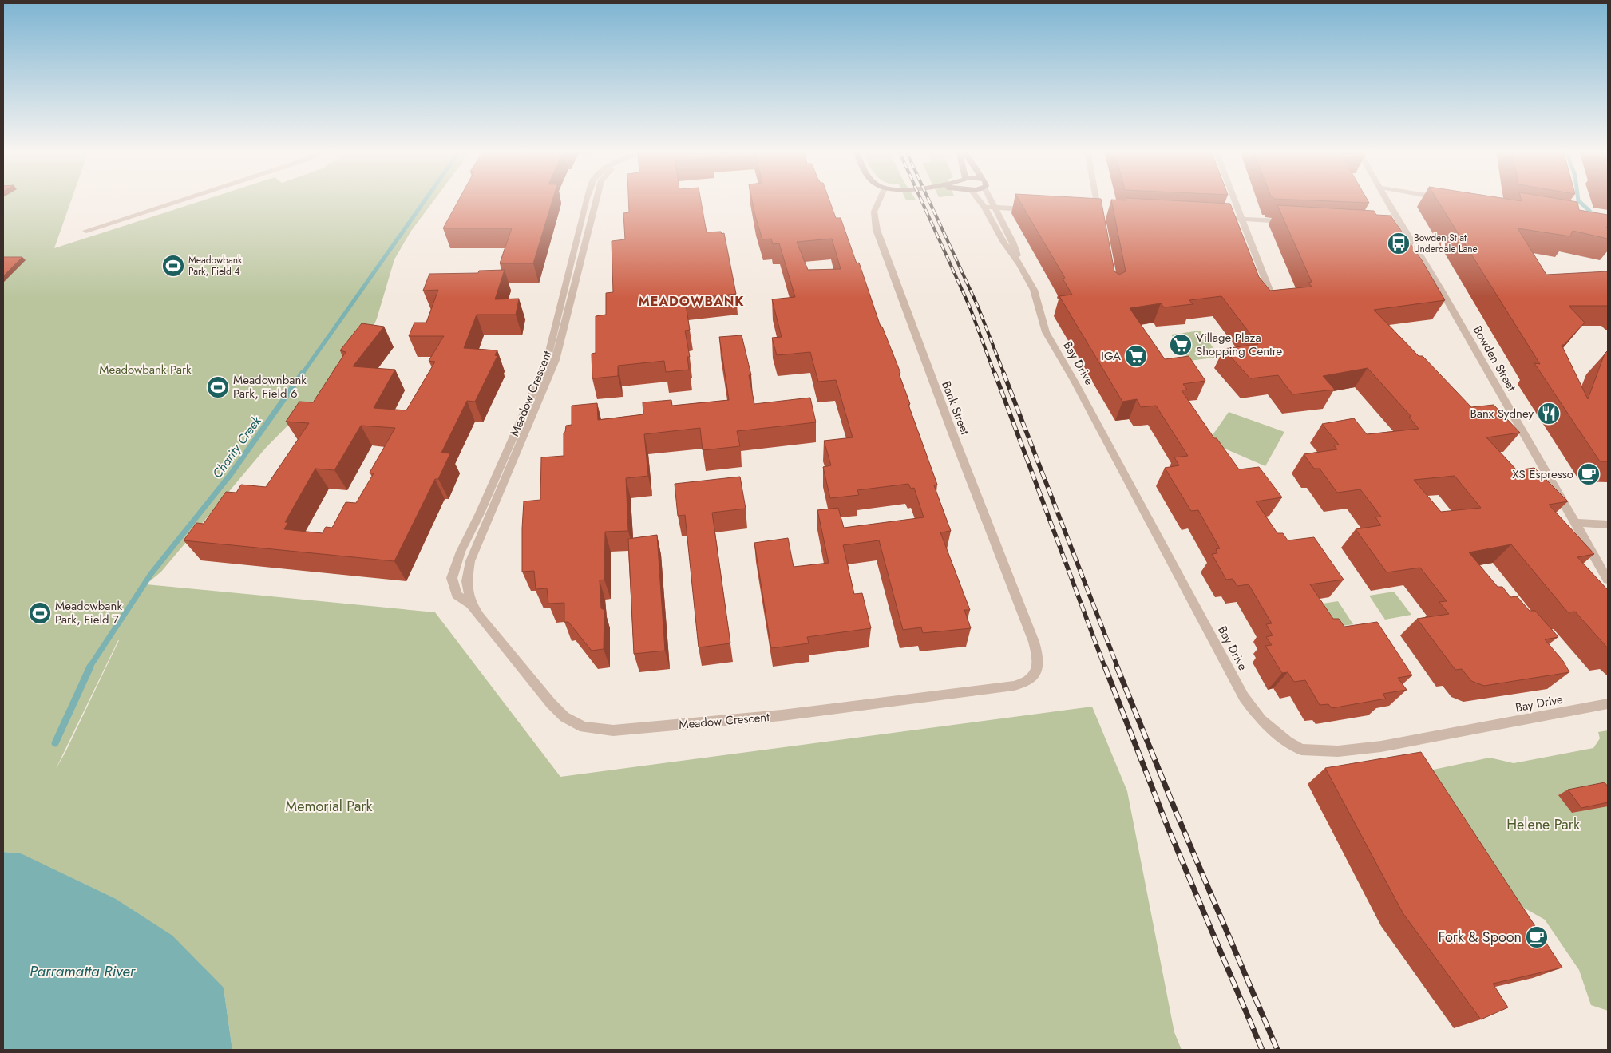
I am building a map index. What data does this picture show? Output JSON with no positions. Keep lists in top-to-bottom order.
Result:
{
  "streets": {
    "street": [
      "Bowden Street",
      "Bay Drive",
      "Meadow Crescent",
      "Bank Street"
    ]
  },
  "crossings": [
    ["Meadow Crescent", "Bank Street"]
  ],
  "districts": ["MEADOWBANK"],
  "water": ["Charity Creek", "Parramatta River"],
  "parks": ["Meadowbank Park", "Memorial Park", "Helene Park"],
  "places": {
    "bus stop": ["Bowden St at Underdale Lane"],
    "sports": ["Meadowbank Park, Field 4", "Meadownbank Park, Field 6", "Meadowbank Park, Field 7"],
    "supermarket": ["Village Plaza Shopping Centre", "IGA"],
    "restaurant": ["Banx Sydney"],
    "cafe": ["XS Espresso", "Fork & Spoon"]
  }
}
